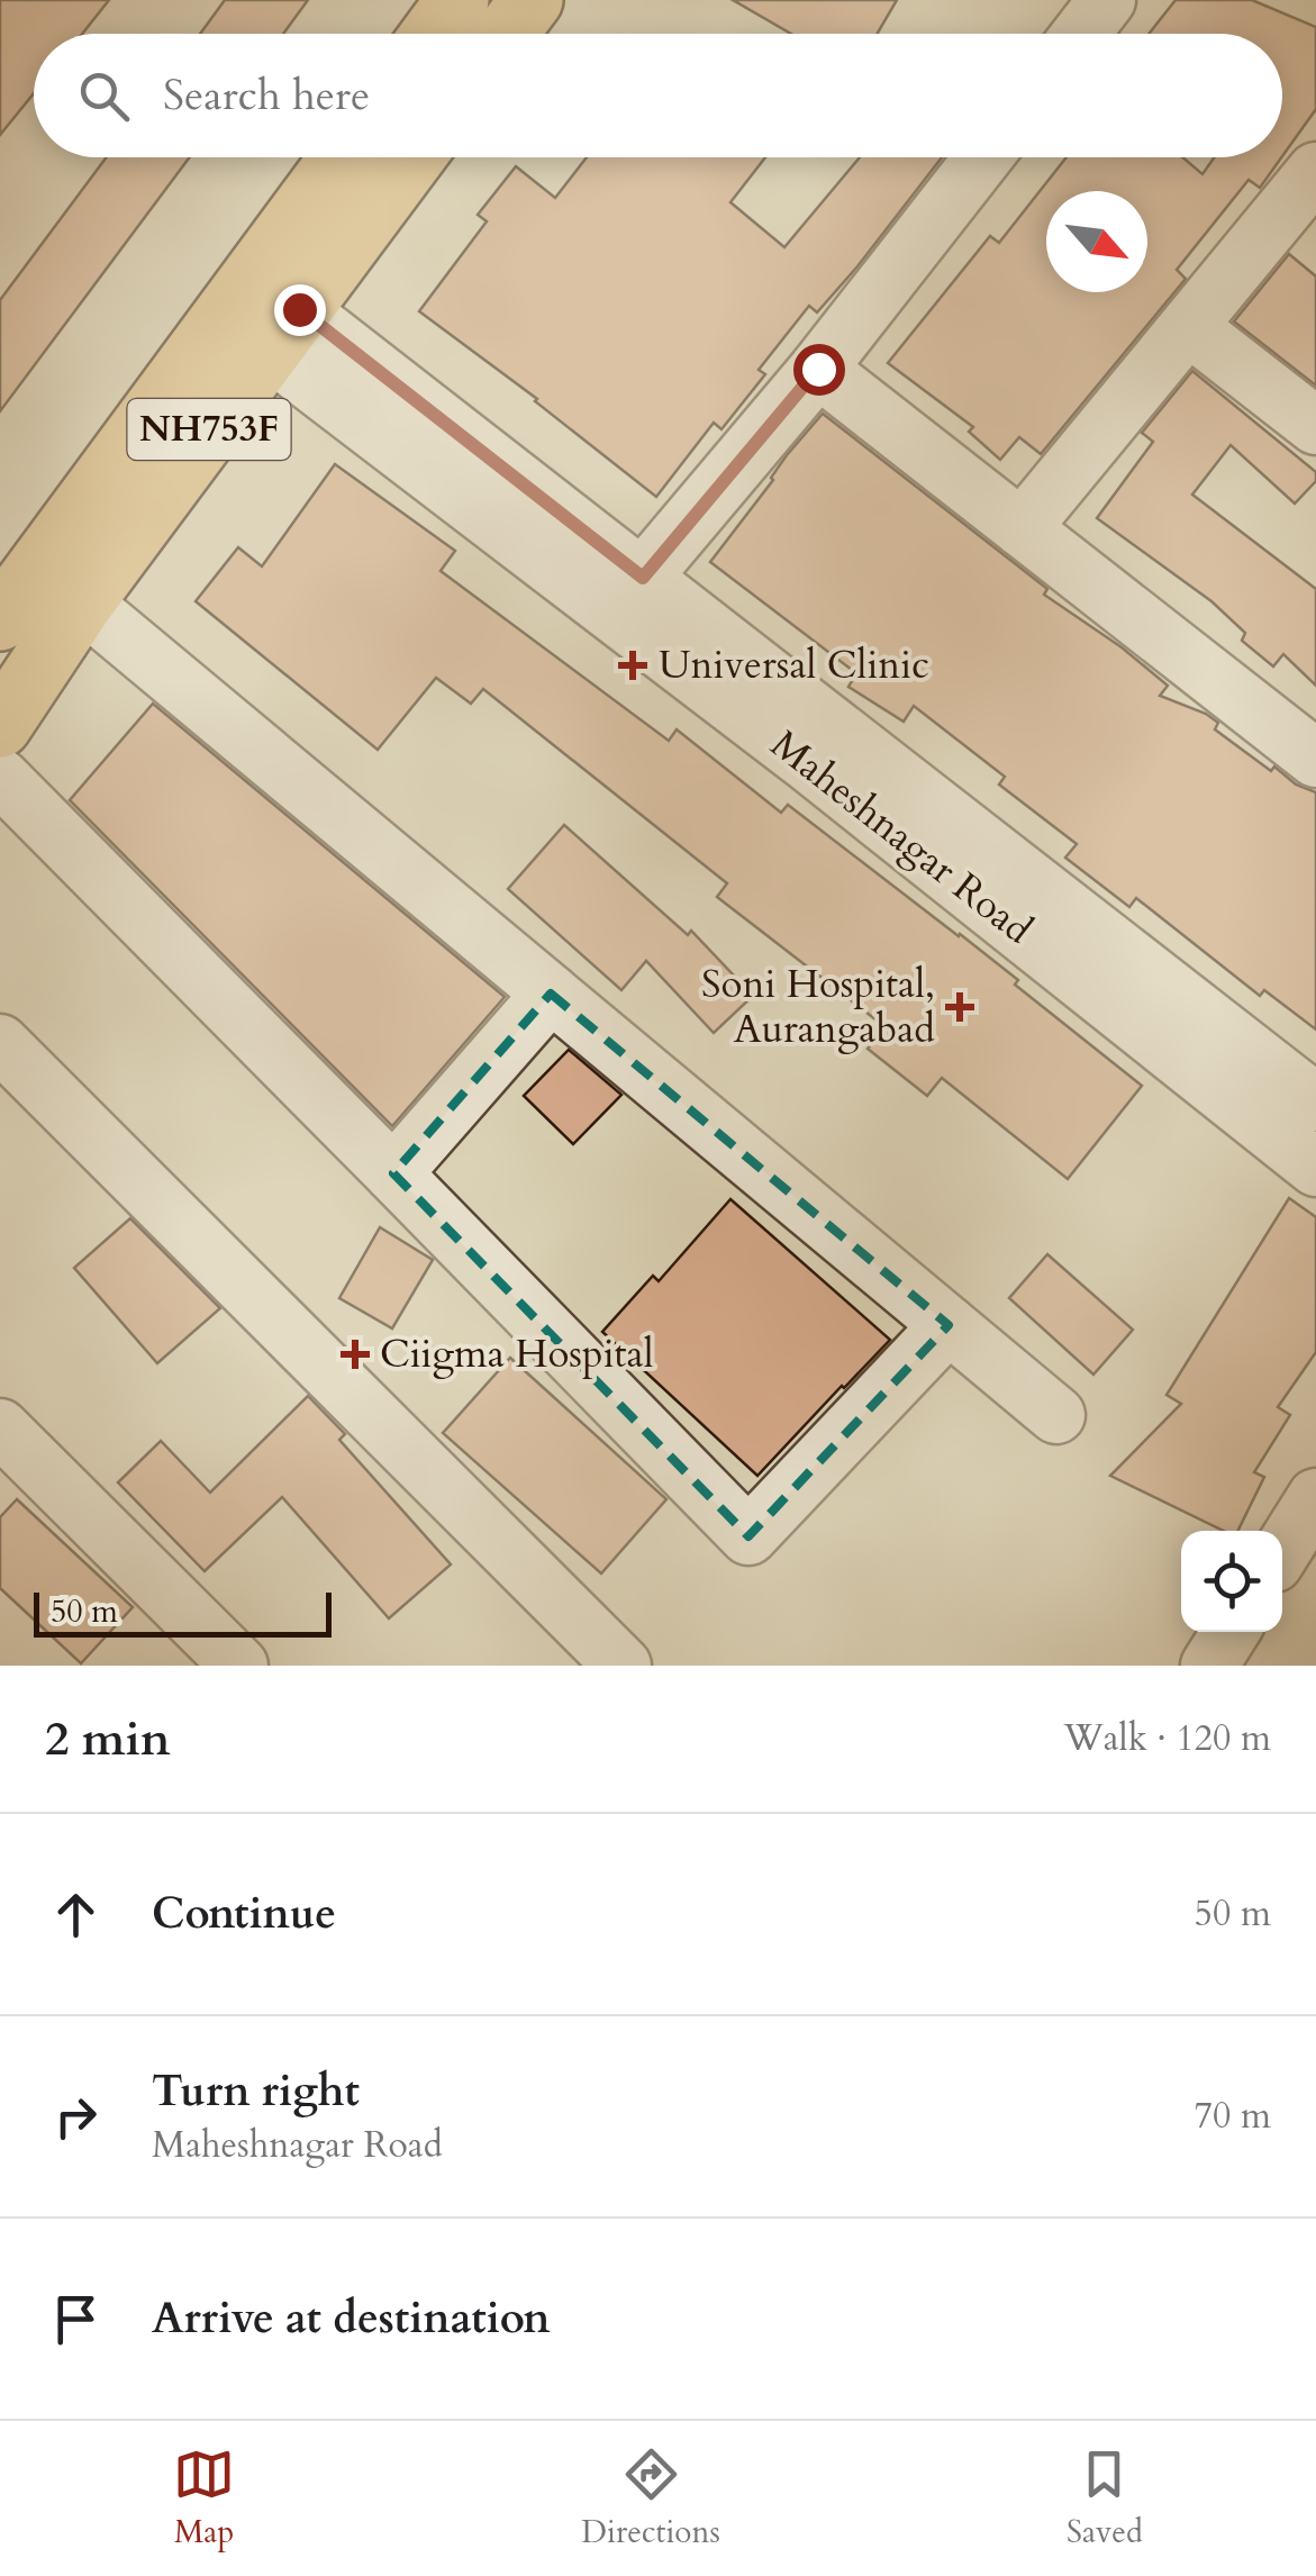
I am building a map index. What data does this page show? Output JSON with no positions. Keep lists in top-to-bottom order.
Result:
{
  "streets": {
    "highway": ["NH753F"],
    "street": ["Maheshnagar Road"]
  },
  "crossings": [
    ["NH753F", "Maheshnagar Road"]
  ],
  "places": {
    "health": ["Universal Clinic", "Soni Hospital, Aurangabad", "Ciigma Hospital"]
  },
  "scale_bar": "50 m",
  "north": "bottom right",
  "page": {
    "search": "Search here",
    "scale": "50 m",
    "heading": ["2 min", "Walk · 120 m"],
    "list": [
      ["Continue", "50 m"],
      ["Turn right", "Maheshnagar Road", "70 m"],
      "Arrive at destination"
    ],
    "nav": ["Map", "Directions", "Saved"]
  }
}
